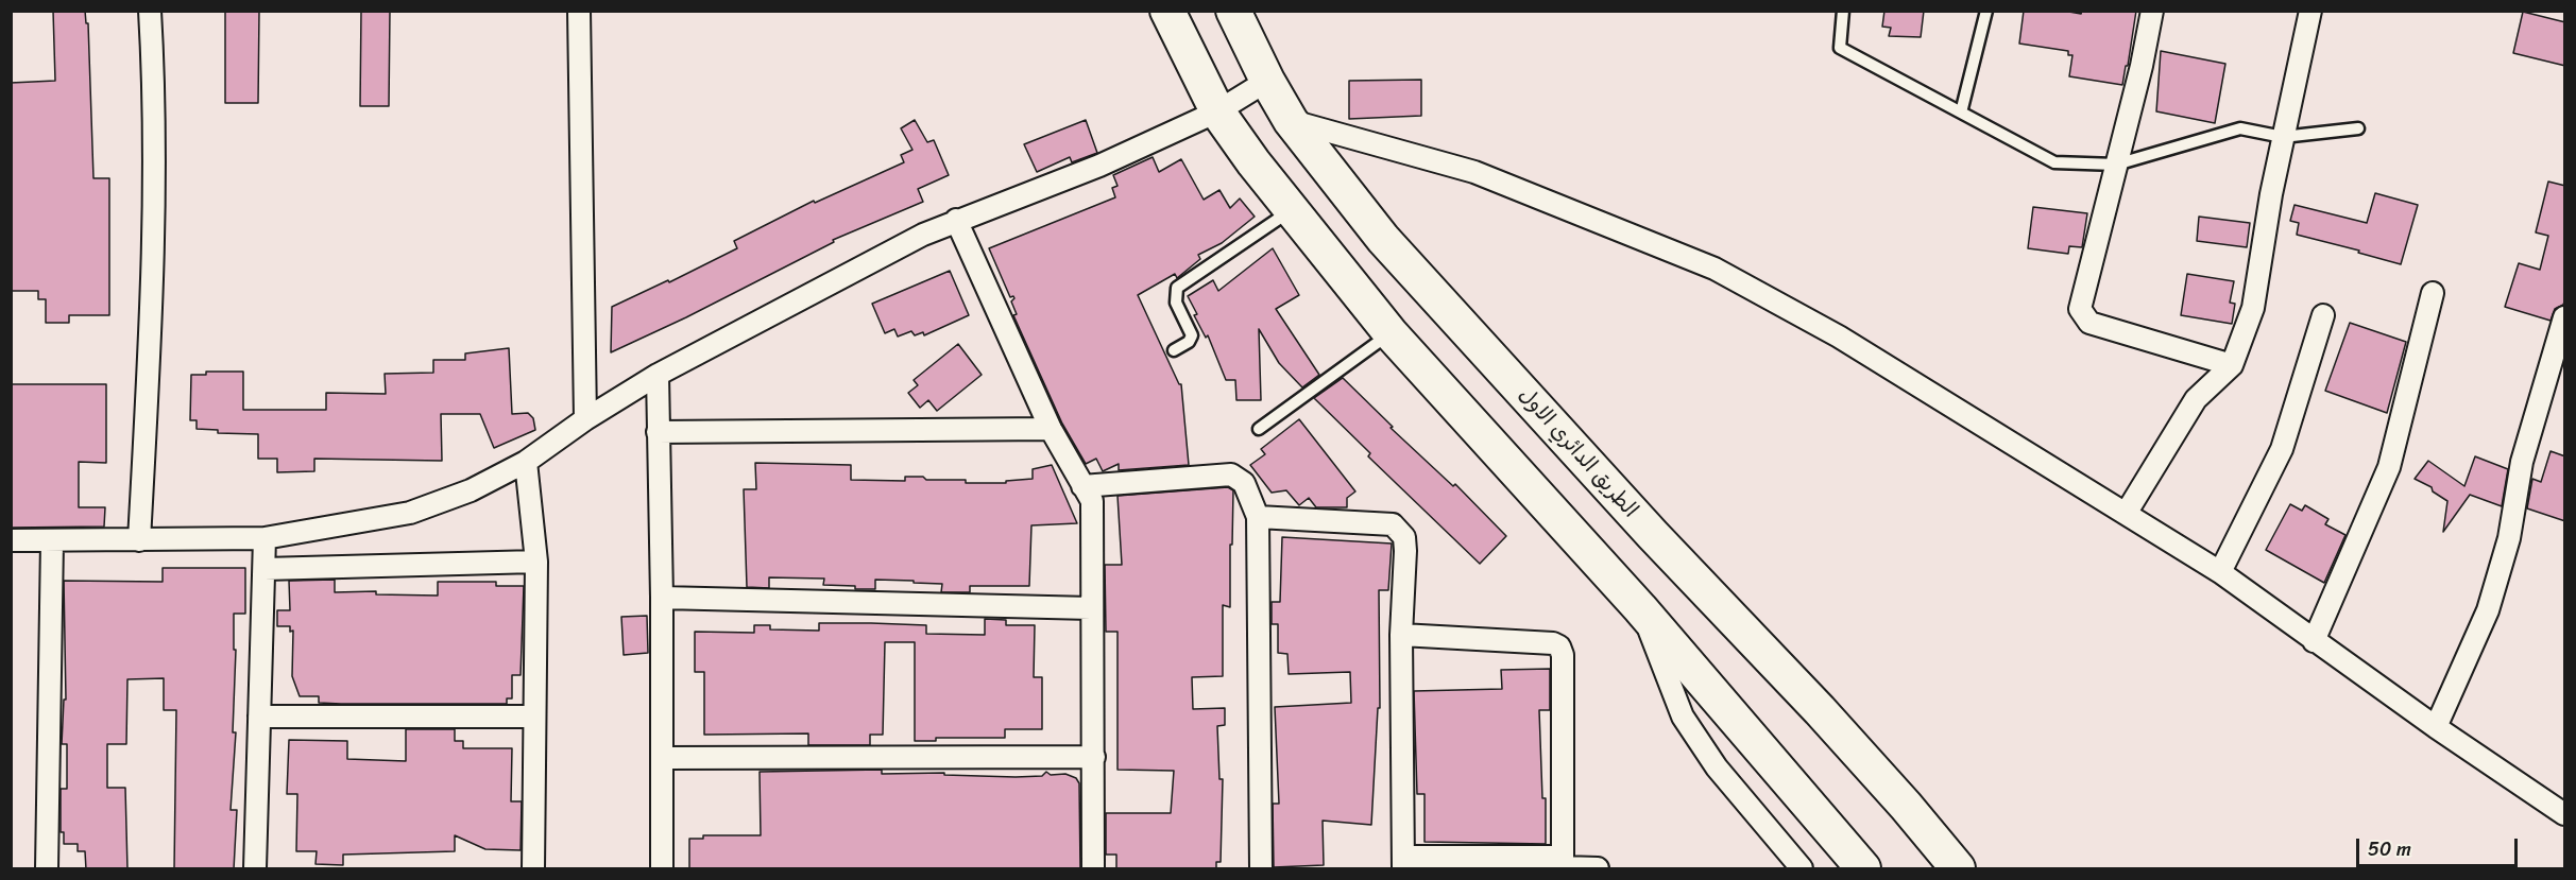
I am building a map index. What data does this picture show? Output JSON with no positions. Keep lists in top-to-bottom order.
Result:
{
  "streets": {
    "main road": ["الطريق الدائري الاول"]
  },
  "scale_bar": "50 m"
}
